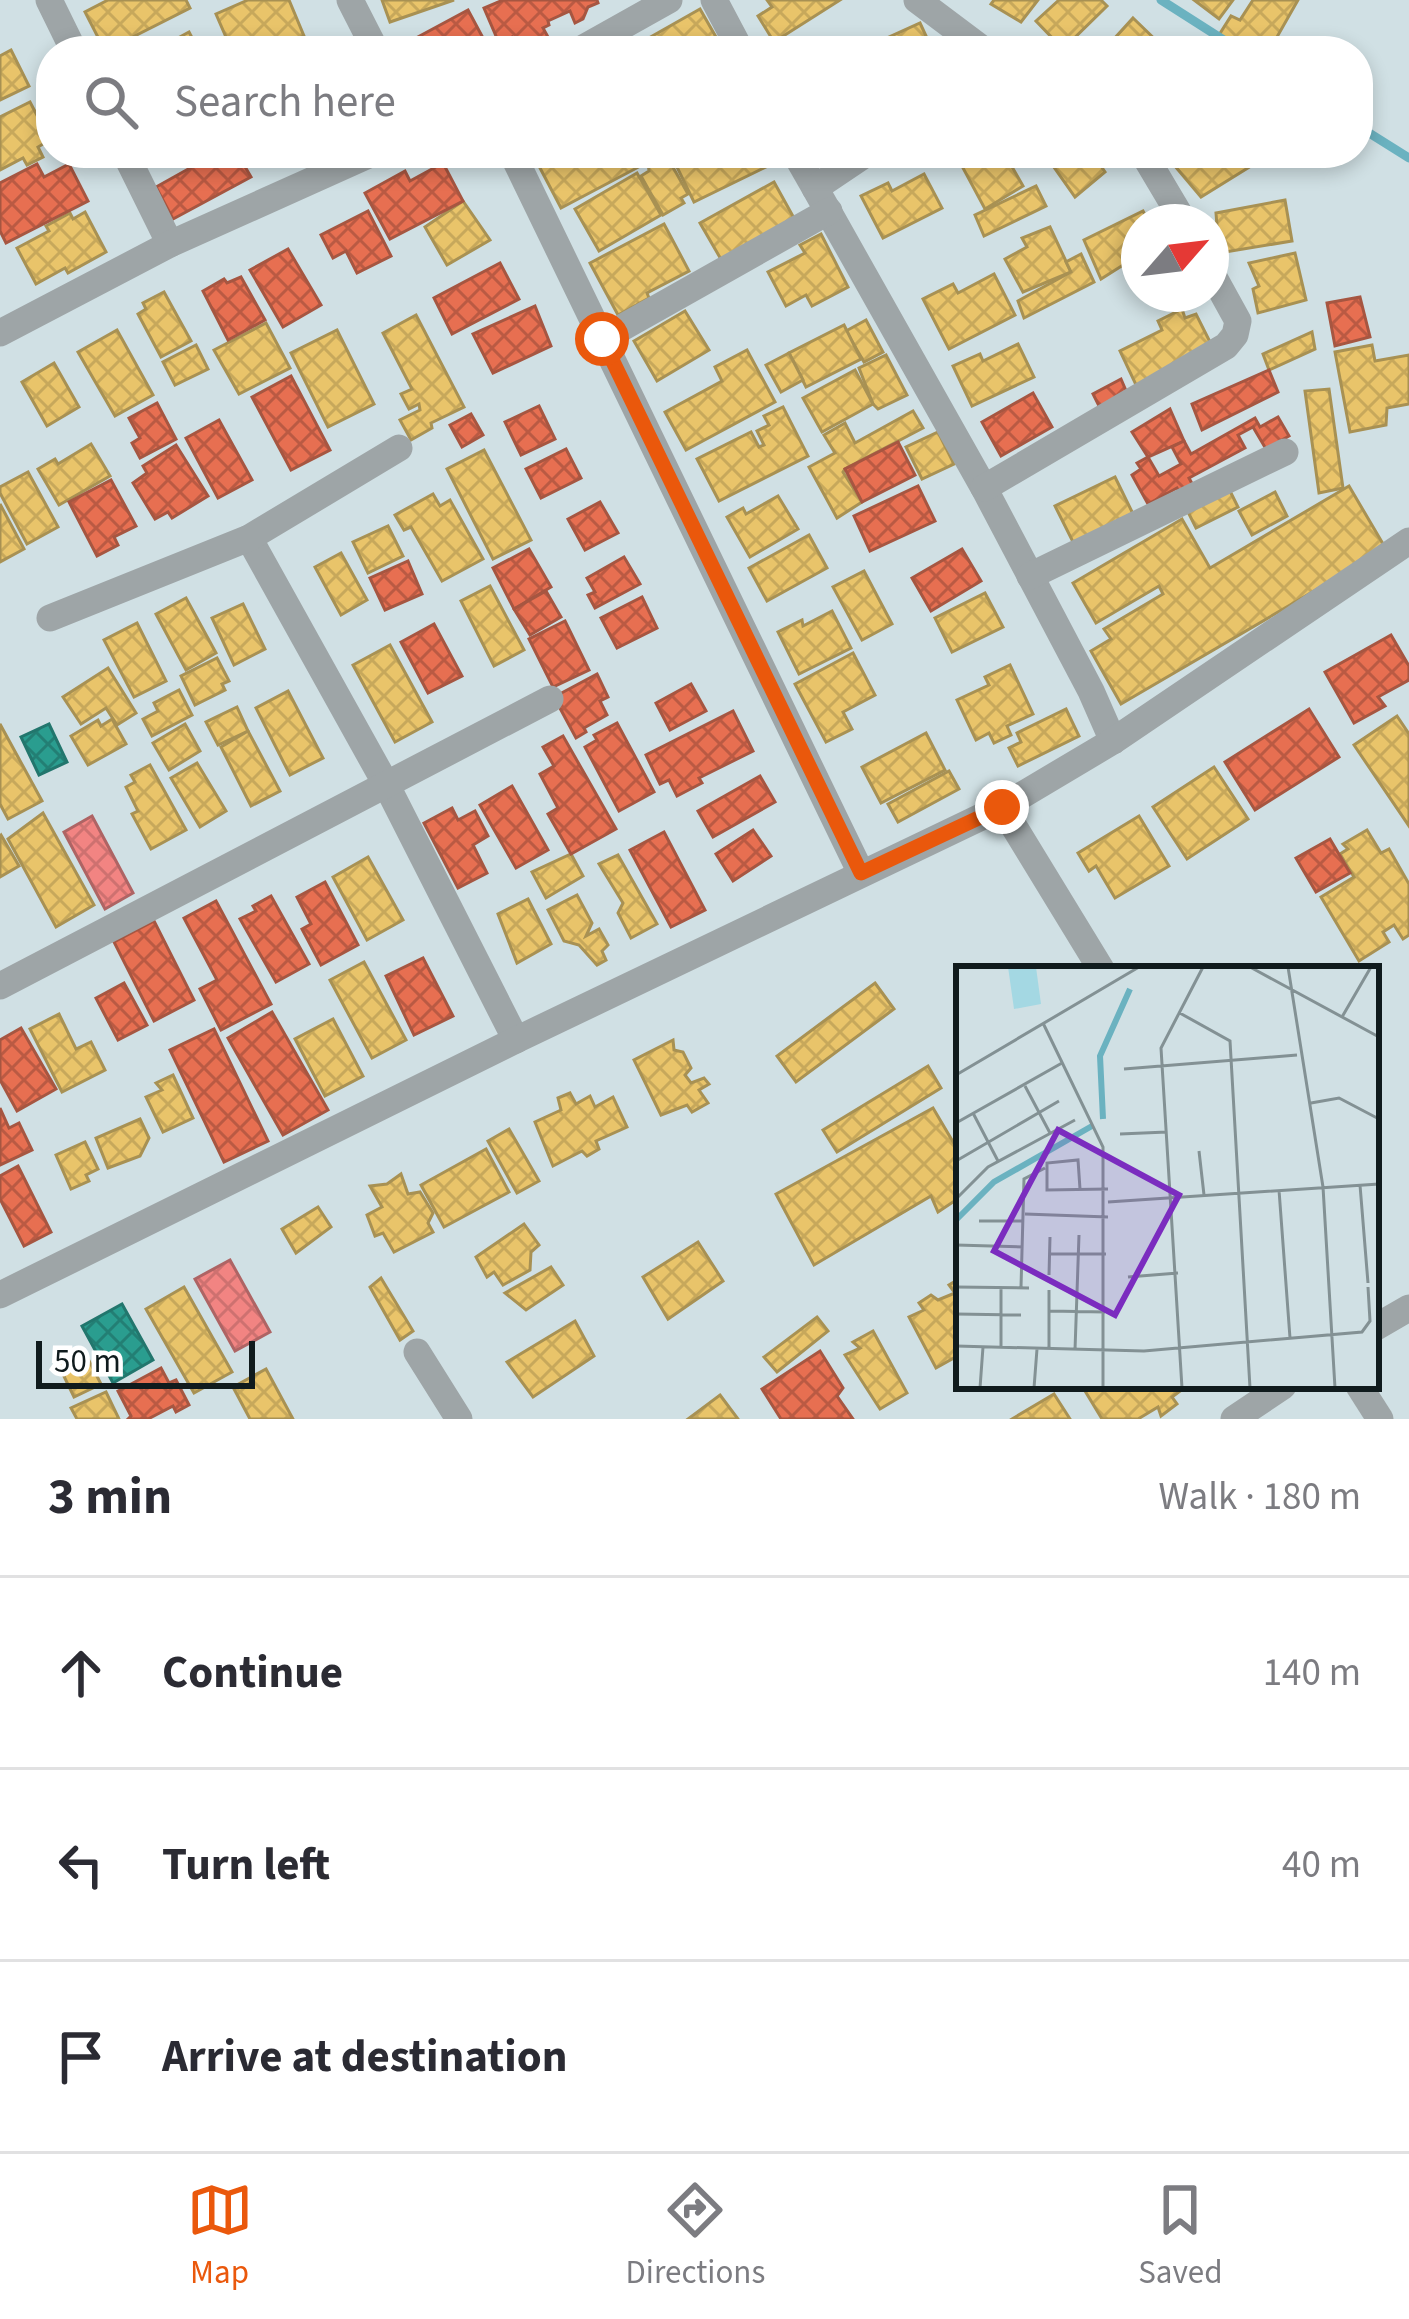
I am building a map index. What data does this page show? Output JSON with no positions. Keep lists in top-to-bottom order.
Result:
{
  "scale_bar": "50 m",
  "north": "top right",
  "page": {
    "search": "Search here",
    "scale": "50 m",
    "heading": ["3 min", "Walk · 180 m"],
    "list": [
      ["Continue", "140 m"],
      ["Turn left", "40 m"],
      "Arrive at destination"
    ],
    "nav": ["Map", "Directions", "Saved"]
  }
}
